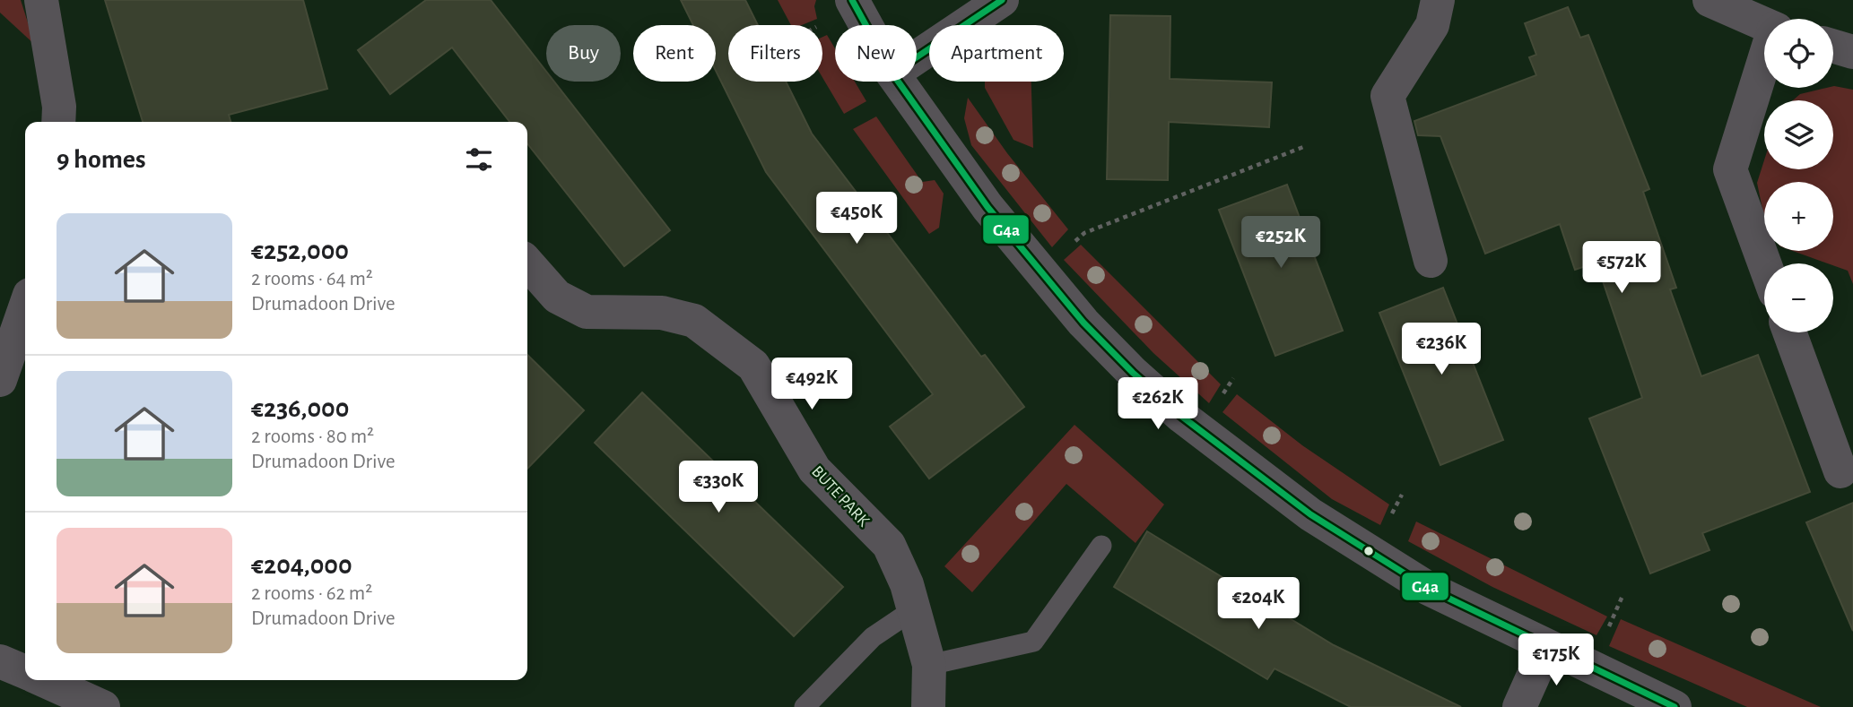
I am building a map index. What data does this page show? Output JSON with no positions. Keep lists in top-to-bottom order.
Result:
{
  "streets": {
    "street": ["BUTE PARK"]
  },
  "lines": ["transit line G4a"],
  "page": {
    "map_buttons": ["+", "−"],
    "chip": [
      "Buy",
      "Rent",
      "Filters",
      "New",
      "Apartment"
    ],
    "heading": "9 homes",
    "price": [
      "€450K",
      "€252K",
      "€572K",
      "€236K",
      "€492K",
      "€262K",
      "€330K",
      "€204K",
      "€175K"
    ],
    "list": [
      {
        "name": "€252,000",
        "note": "2 rooms · 64 m² · Drumadoon Drive"
      },
      {
        "name": "€236,000",
        "note": "2 rooms · 80 m² · Drumadoon Drive"
      },
      {
        "name": "€204,000",
        "note": "2 rooms · 62 m² · Drumadoon Drive"
      }
    ]
  }
}
